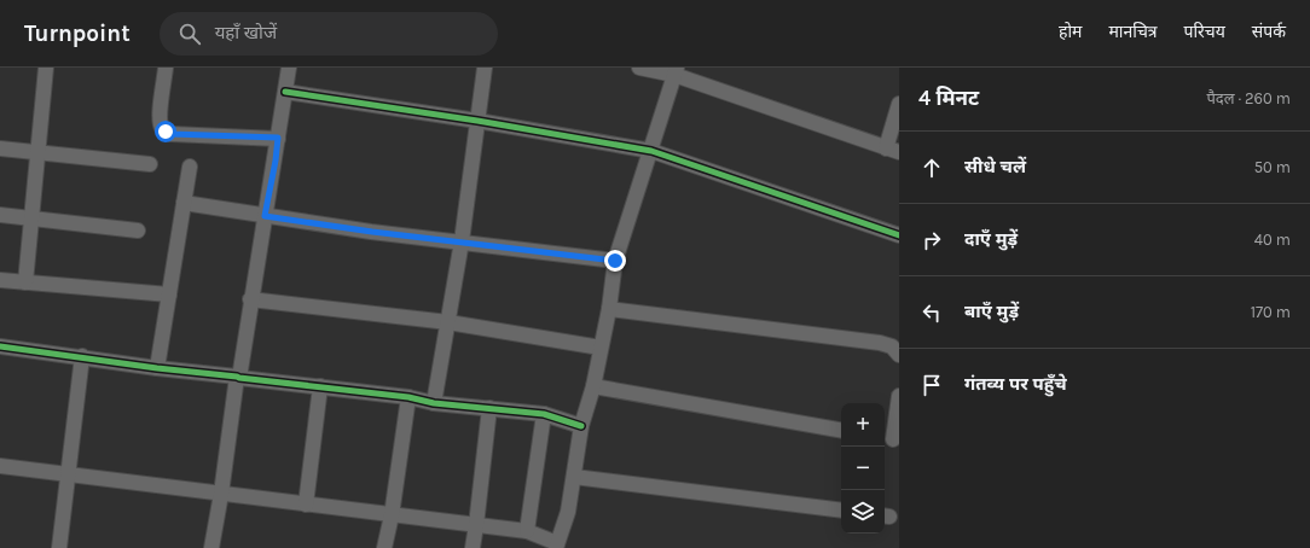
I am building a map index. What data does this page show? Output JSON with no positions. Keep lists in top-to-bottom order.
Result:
{
  "page": {
    "header": "Turnpoint",
    "search": "यहाँ खोजें",
    "nav": [
      "होम",
      "मानचित्र",
      "परिचय",
      "संपर्क"
    ],
    "heading": ["4 मिनट", "पैदल · 260 m"],
    "list": [
      ["सीधे चलें", "50 m"],
      ["दाएँ मुड़ें", "40 m"],
      ["बाएँ मुड़ें", "170 m"],
      "गंतव्य पर पहुँचे"
    ],
    "map_buttons": ["+", "−"]
  }
}
